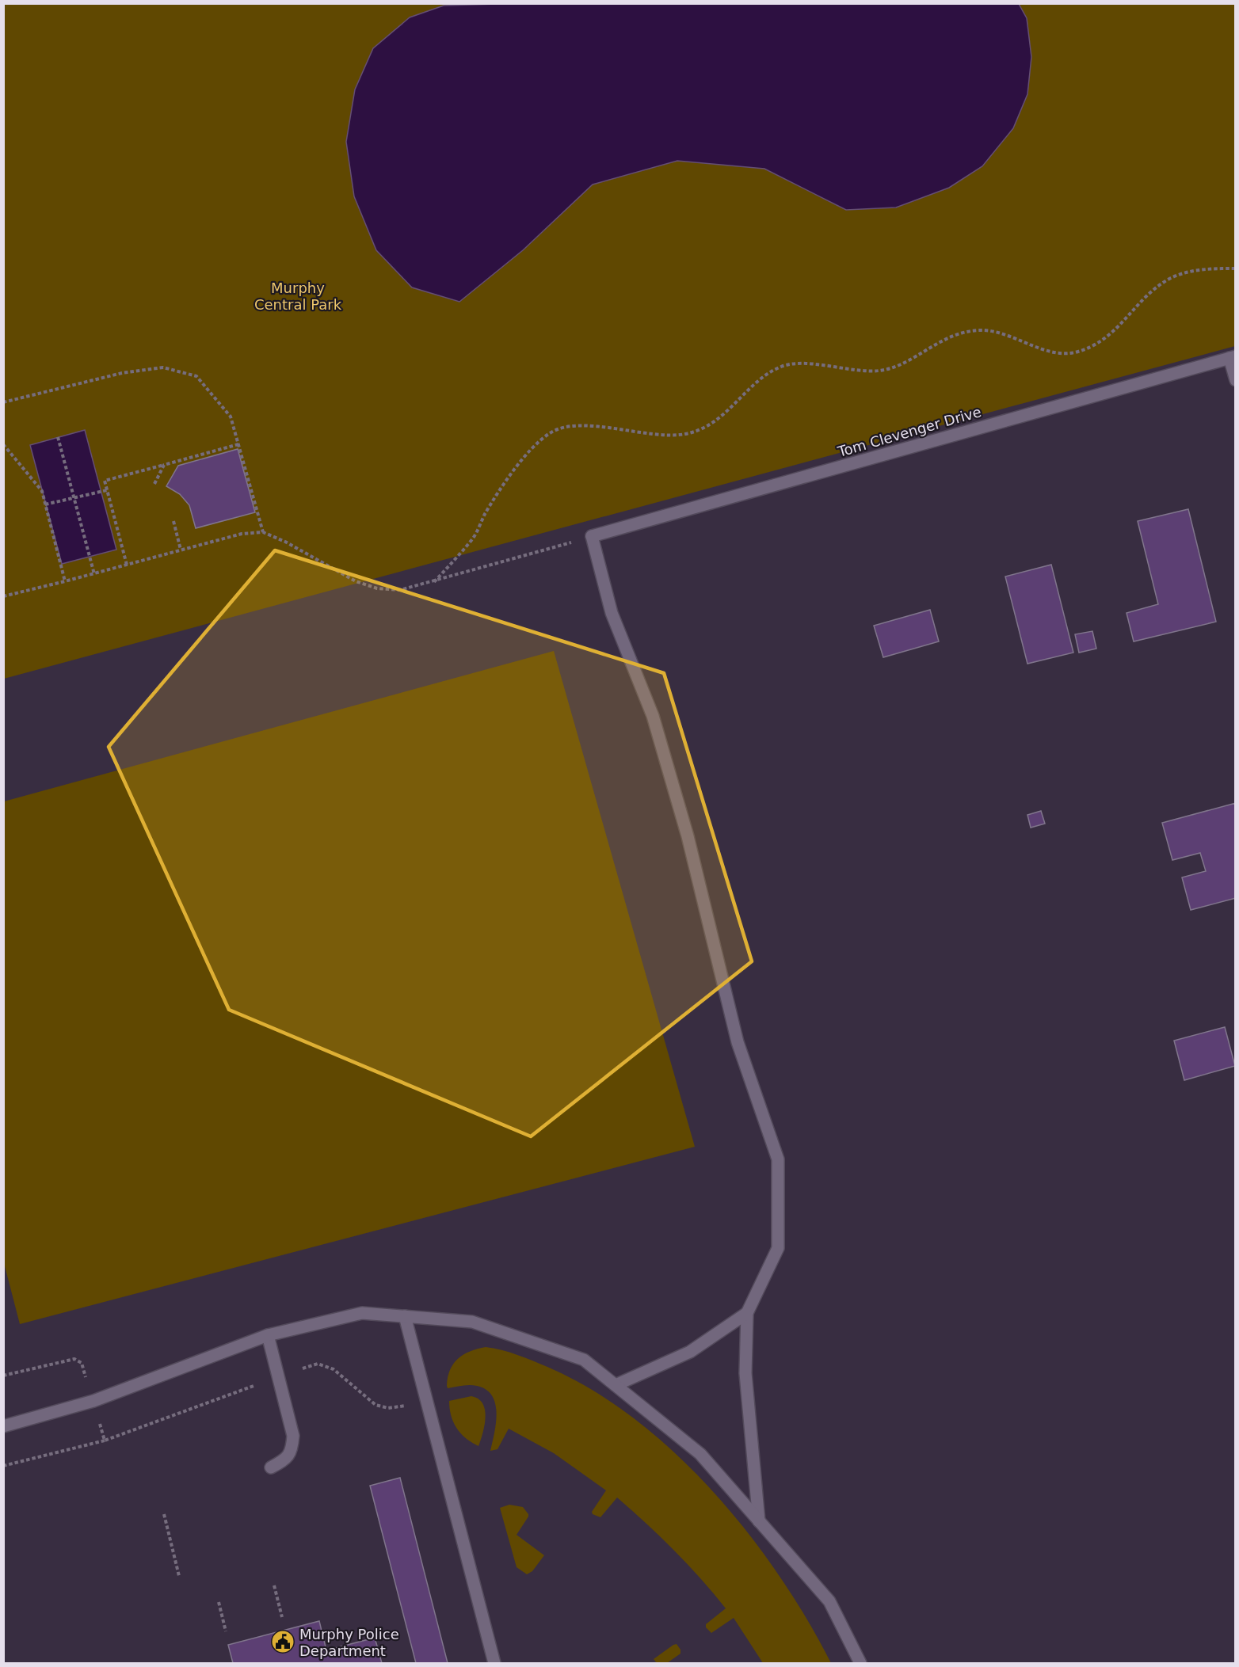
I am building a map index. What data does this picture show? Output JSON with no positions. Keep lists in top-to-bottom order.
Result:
{
  "streets": {
    "street": ["Tom Clevenger Drive"]
  },
  "parks": ["Murphy Central Park"],
  "places": {
    "public building": ["Murphy Police Department"]
  }
}
